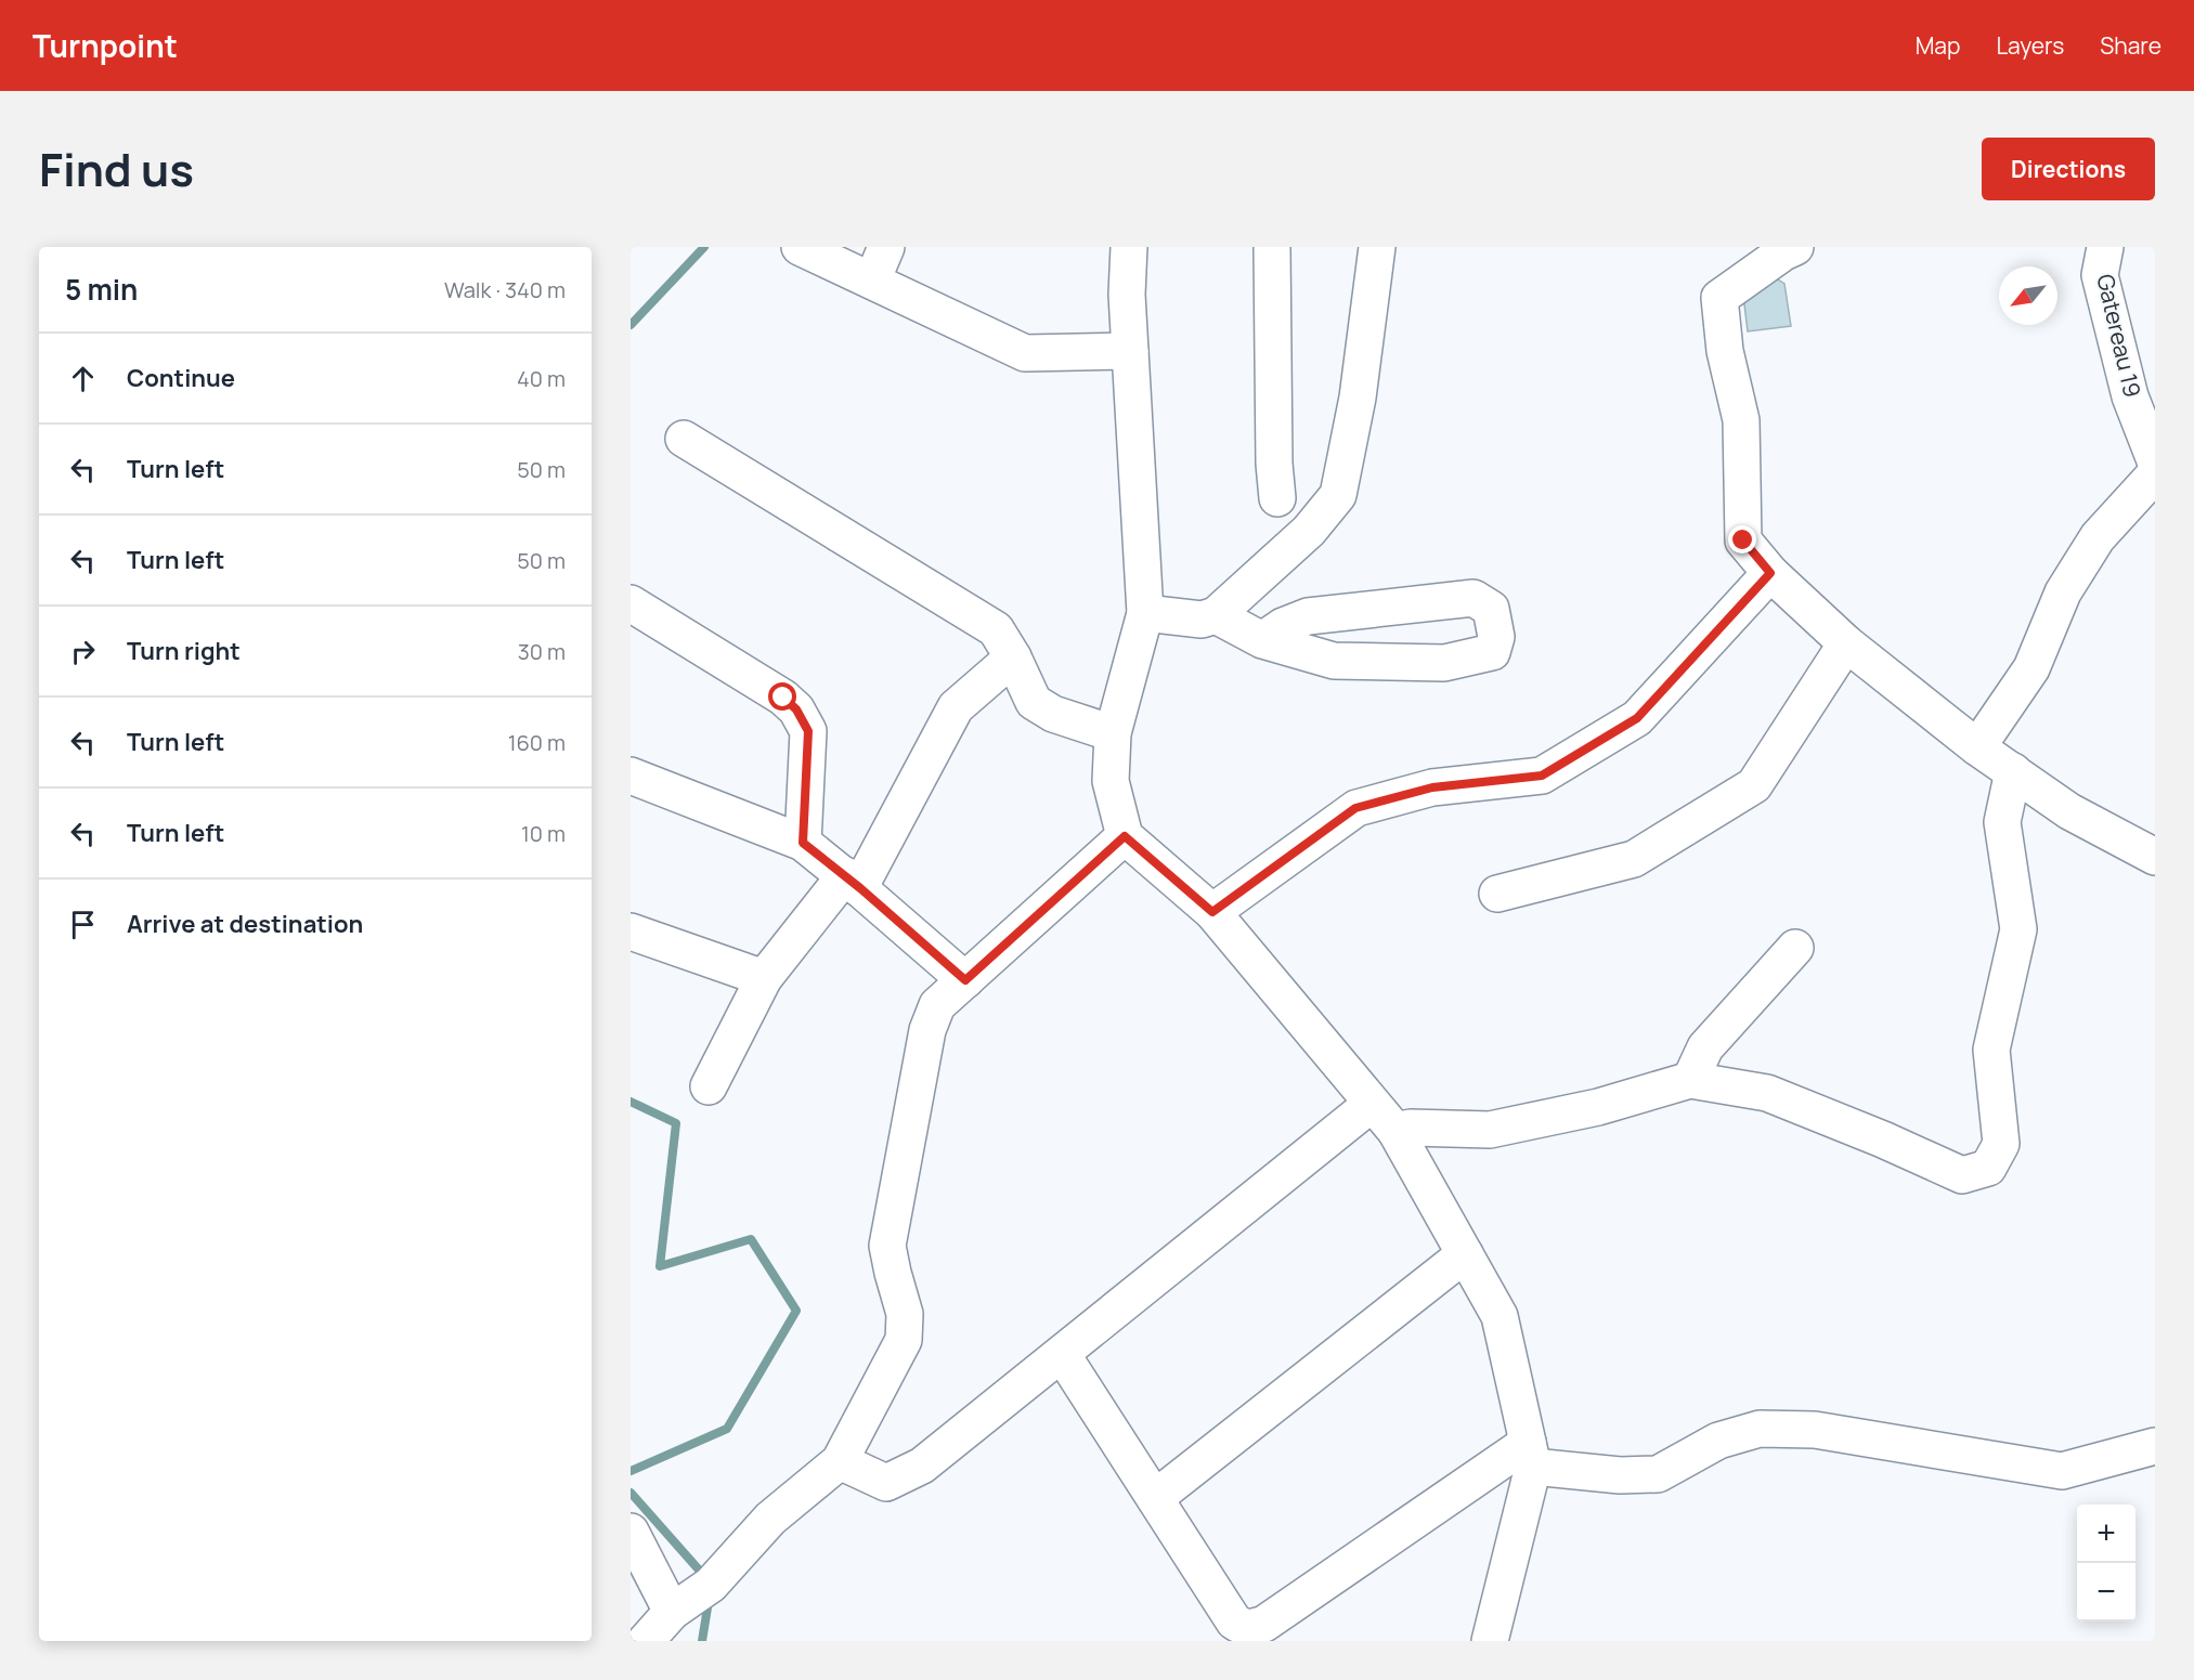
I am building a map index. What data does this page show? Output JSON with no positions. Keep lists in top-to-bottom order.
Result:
{
  "streets": {
    "street": ["Gatereau 19"]
  },
  "north": "bottom left",
  "page": {
    "header": "Turnpoint",
    "nav": ["Map", "Layers", "Share"],
    "title": "Find us",
    "buttons": "Directions",
    "heading": ["5 min", "Walk · 340 m"],
    "list": [
      ["Continue", "40 m"],
      ["Turn left", "50 m"],
      ["Turn left", "50 m"],
      ["Turn right", "30 m"],
      ["Turn left", "160 m"],
      ["Turn left", "10 m"],
      "Arrive at destination"
    ],
    "map_buttons": ["+", "−"]
  }
}
